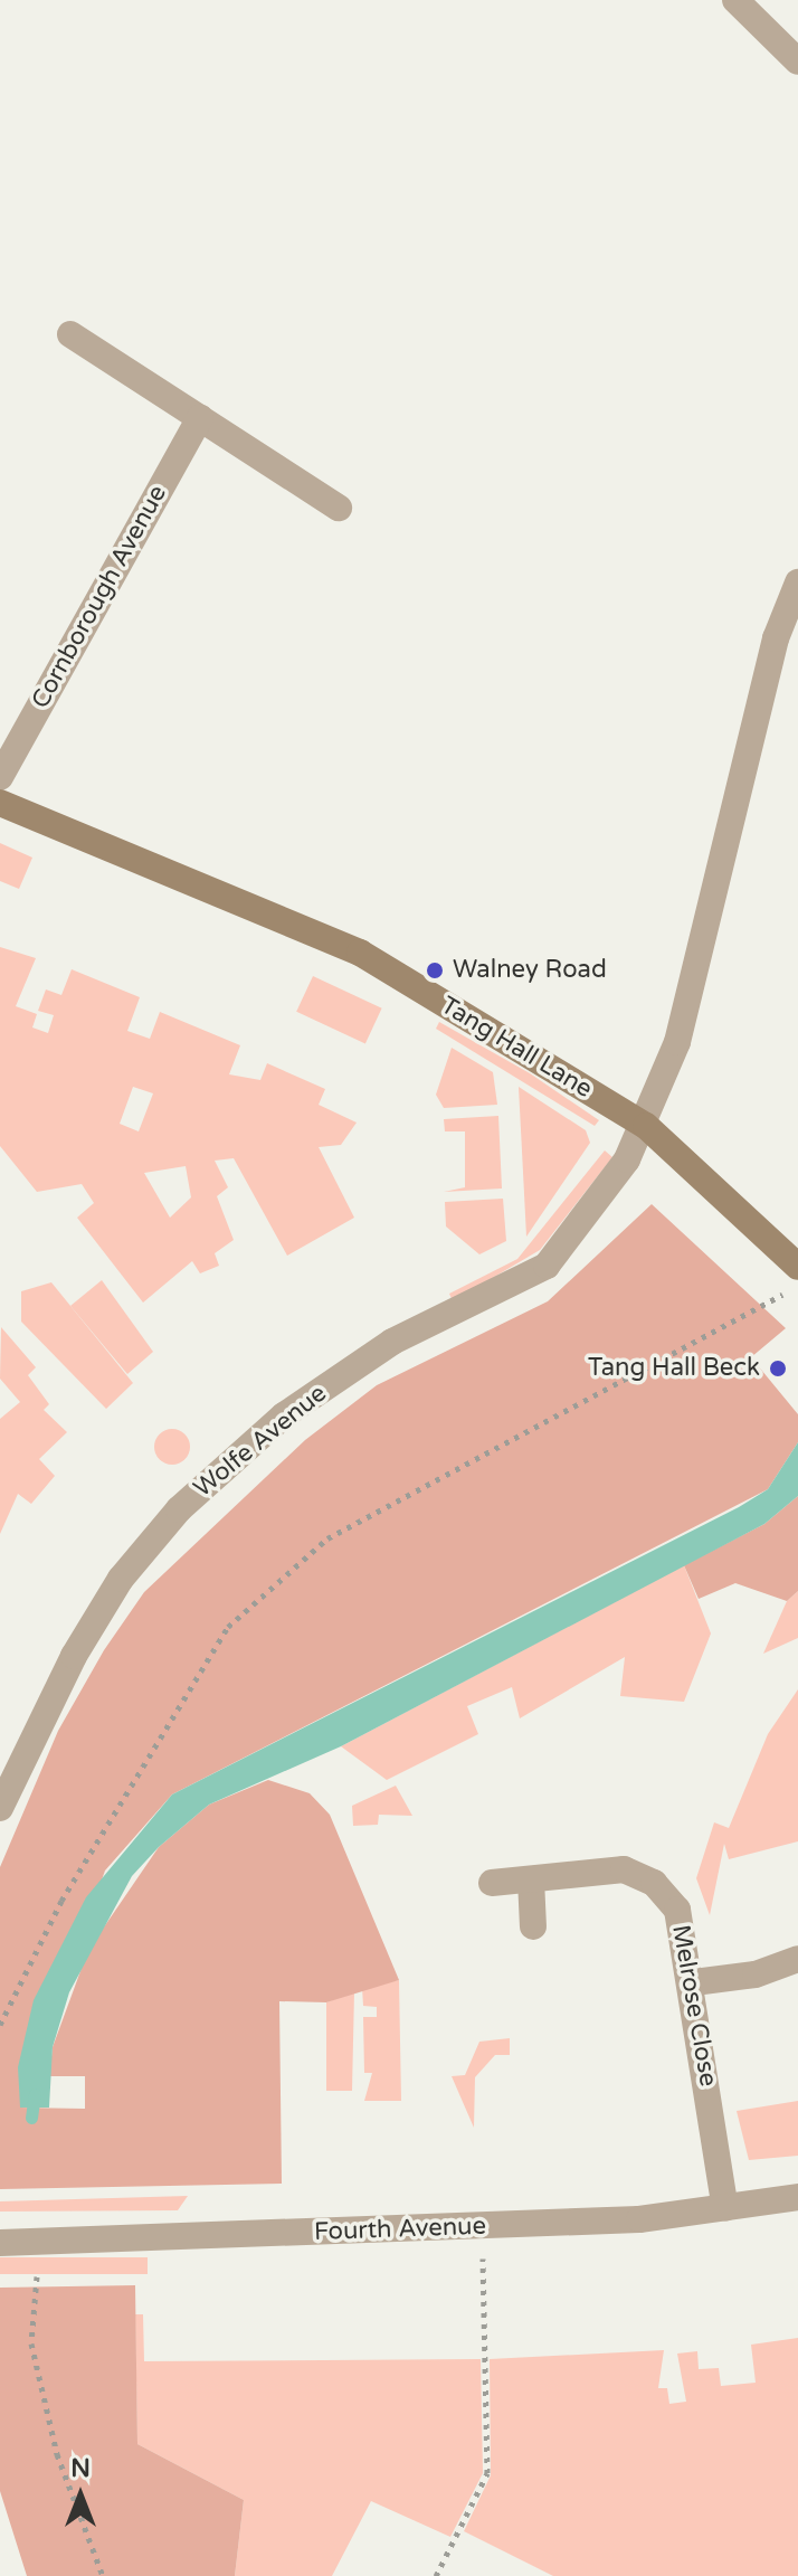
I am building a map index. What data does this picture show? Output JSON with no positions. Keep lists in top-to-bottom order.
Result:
{
  "streets": {
    "street": [
      "Cornborough Avenue",
      "Tang Hall Lane",
      "Wolfe Avenue",
      "Melrose Close",
      "Fourth Avenue"
    ]
  },
  "crossings": [
    ["Tang Hall Lane", "Wolfe Avenue"],
    ["Melrose Close", "Fourth Avenue"]
  ],
  "places": ["Walney Road", "Tang Hall Beck"],
  "north": "top"
}
